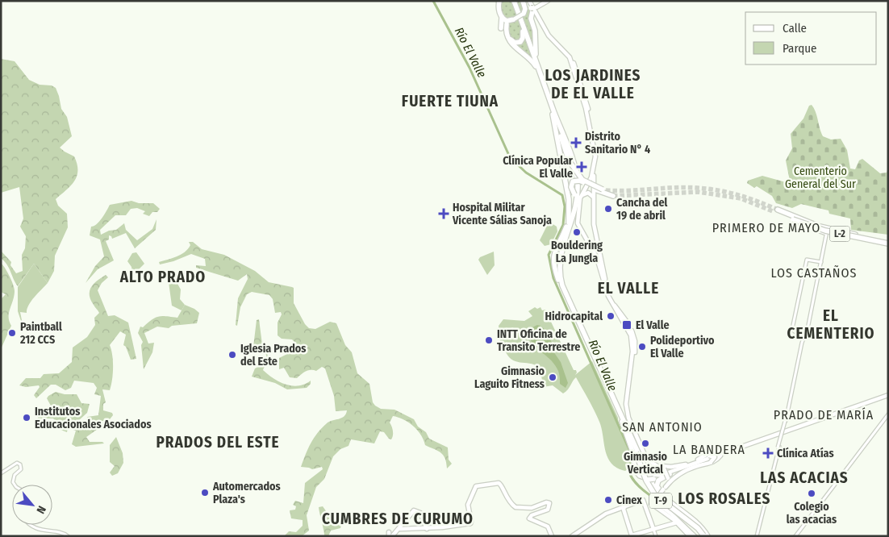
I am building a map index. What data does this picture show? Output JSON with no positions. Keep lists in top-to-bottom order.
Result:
{
  "streets": {
    "highway": ["L-2", "T-9"]
  },
  "districts": [
    "LOS JARDINES DE EL VALLE",
    "FUERTE TIUNA",
    "PRIMERO DE MAYO",
    "LOS CASTAÑOS",
    "ALTO PRADO",
    "EL VALLE",
    "EL CEMENTERIO",
    "PRADO DE MARÍA",
    "SAN ANTONIO",
    "PRADOS DEL ESTE",
    "LA BANDERA",
    "LAS ACACIAS",
    "LOS ROSALES",
    "CUMBRES DE CURUMO"
  ],
  "water": ["Río El Valle"],
  "parks": ["Cementerio General del Sur"],
  "places": {
    "health": [
      "Distrito Sanitario N° 4",
      "Clínica Popular El Valle",
      "Hospital Militar Vicente Sálias Sanoja",
      "Clínica Atías"
    ],
    "other": [
      "Cancha del 19 de abril",
      "Bouldering La Jungla",
      "Hidrocapital",
      "Paintball 212 CCS",
      "INTT Oficina de Transito Terrestre",
      "Polideportivo El Valle",
      "Iglesia Prados del Este",
      "Gimnasio Laguito Fitness",
      "Institutos Educacionales Asociados",
      "Gimnasio Vertical",
      "Automercados Plaza's",
      "Colegio las acacias",
      "Cinex"
    ],
    "transit": ["El Valle"]
  },
  "legend": ["Calle", "Parque"],
  "north": "bottom right"
}
